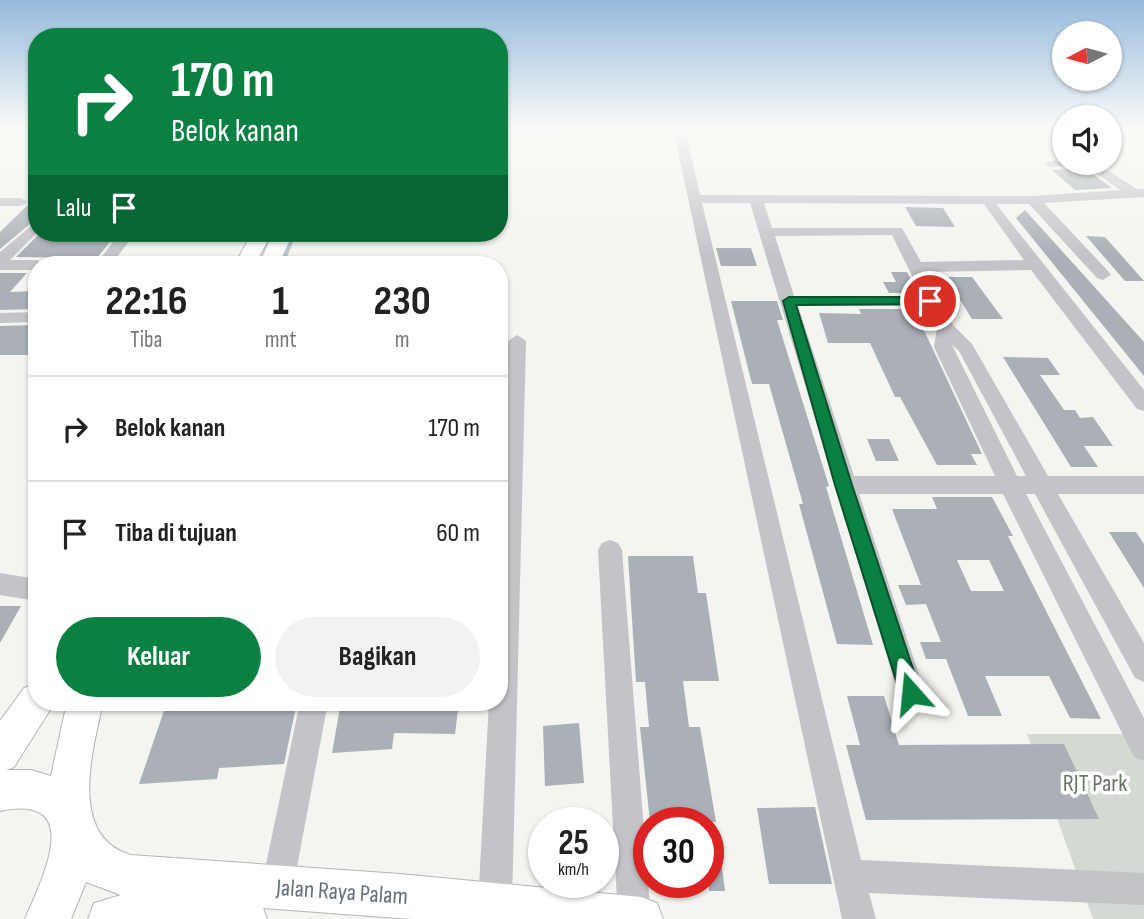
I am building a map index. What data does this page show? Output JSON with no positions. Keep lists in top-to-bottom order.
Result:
{
  "streets": {
    "main road": ["Jalan Raya Palam"]
  },
  "parks": ["RJT Park"],
  "north": "left",
  "page": {
    "turn": ["170 m", "Belok kanan"],
    "then": "Lalu",
    "eta": [
      "22:16",
      "Tiba",
      "1",
      "mnt",
      "230",
      "m"
    ],
    "list": [
      {
        "name": "Belok kanan",
        "value": "170 m"
      },
      {
        "name": "Tiba di tujuan",
        "value": "60 m"
      }
    ],
    "buttons": ["Keluar", "Bagikan"],
    "speed": "25 km/h",
    "limit": "30"
  }
}
